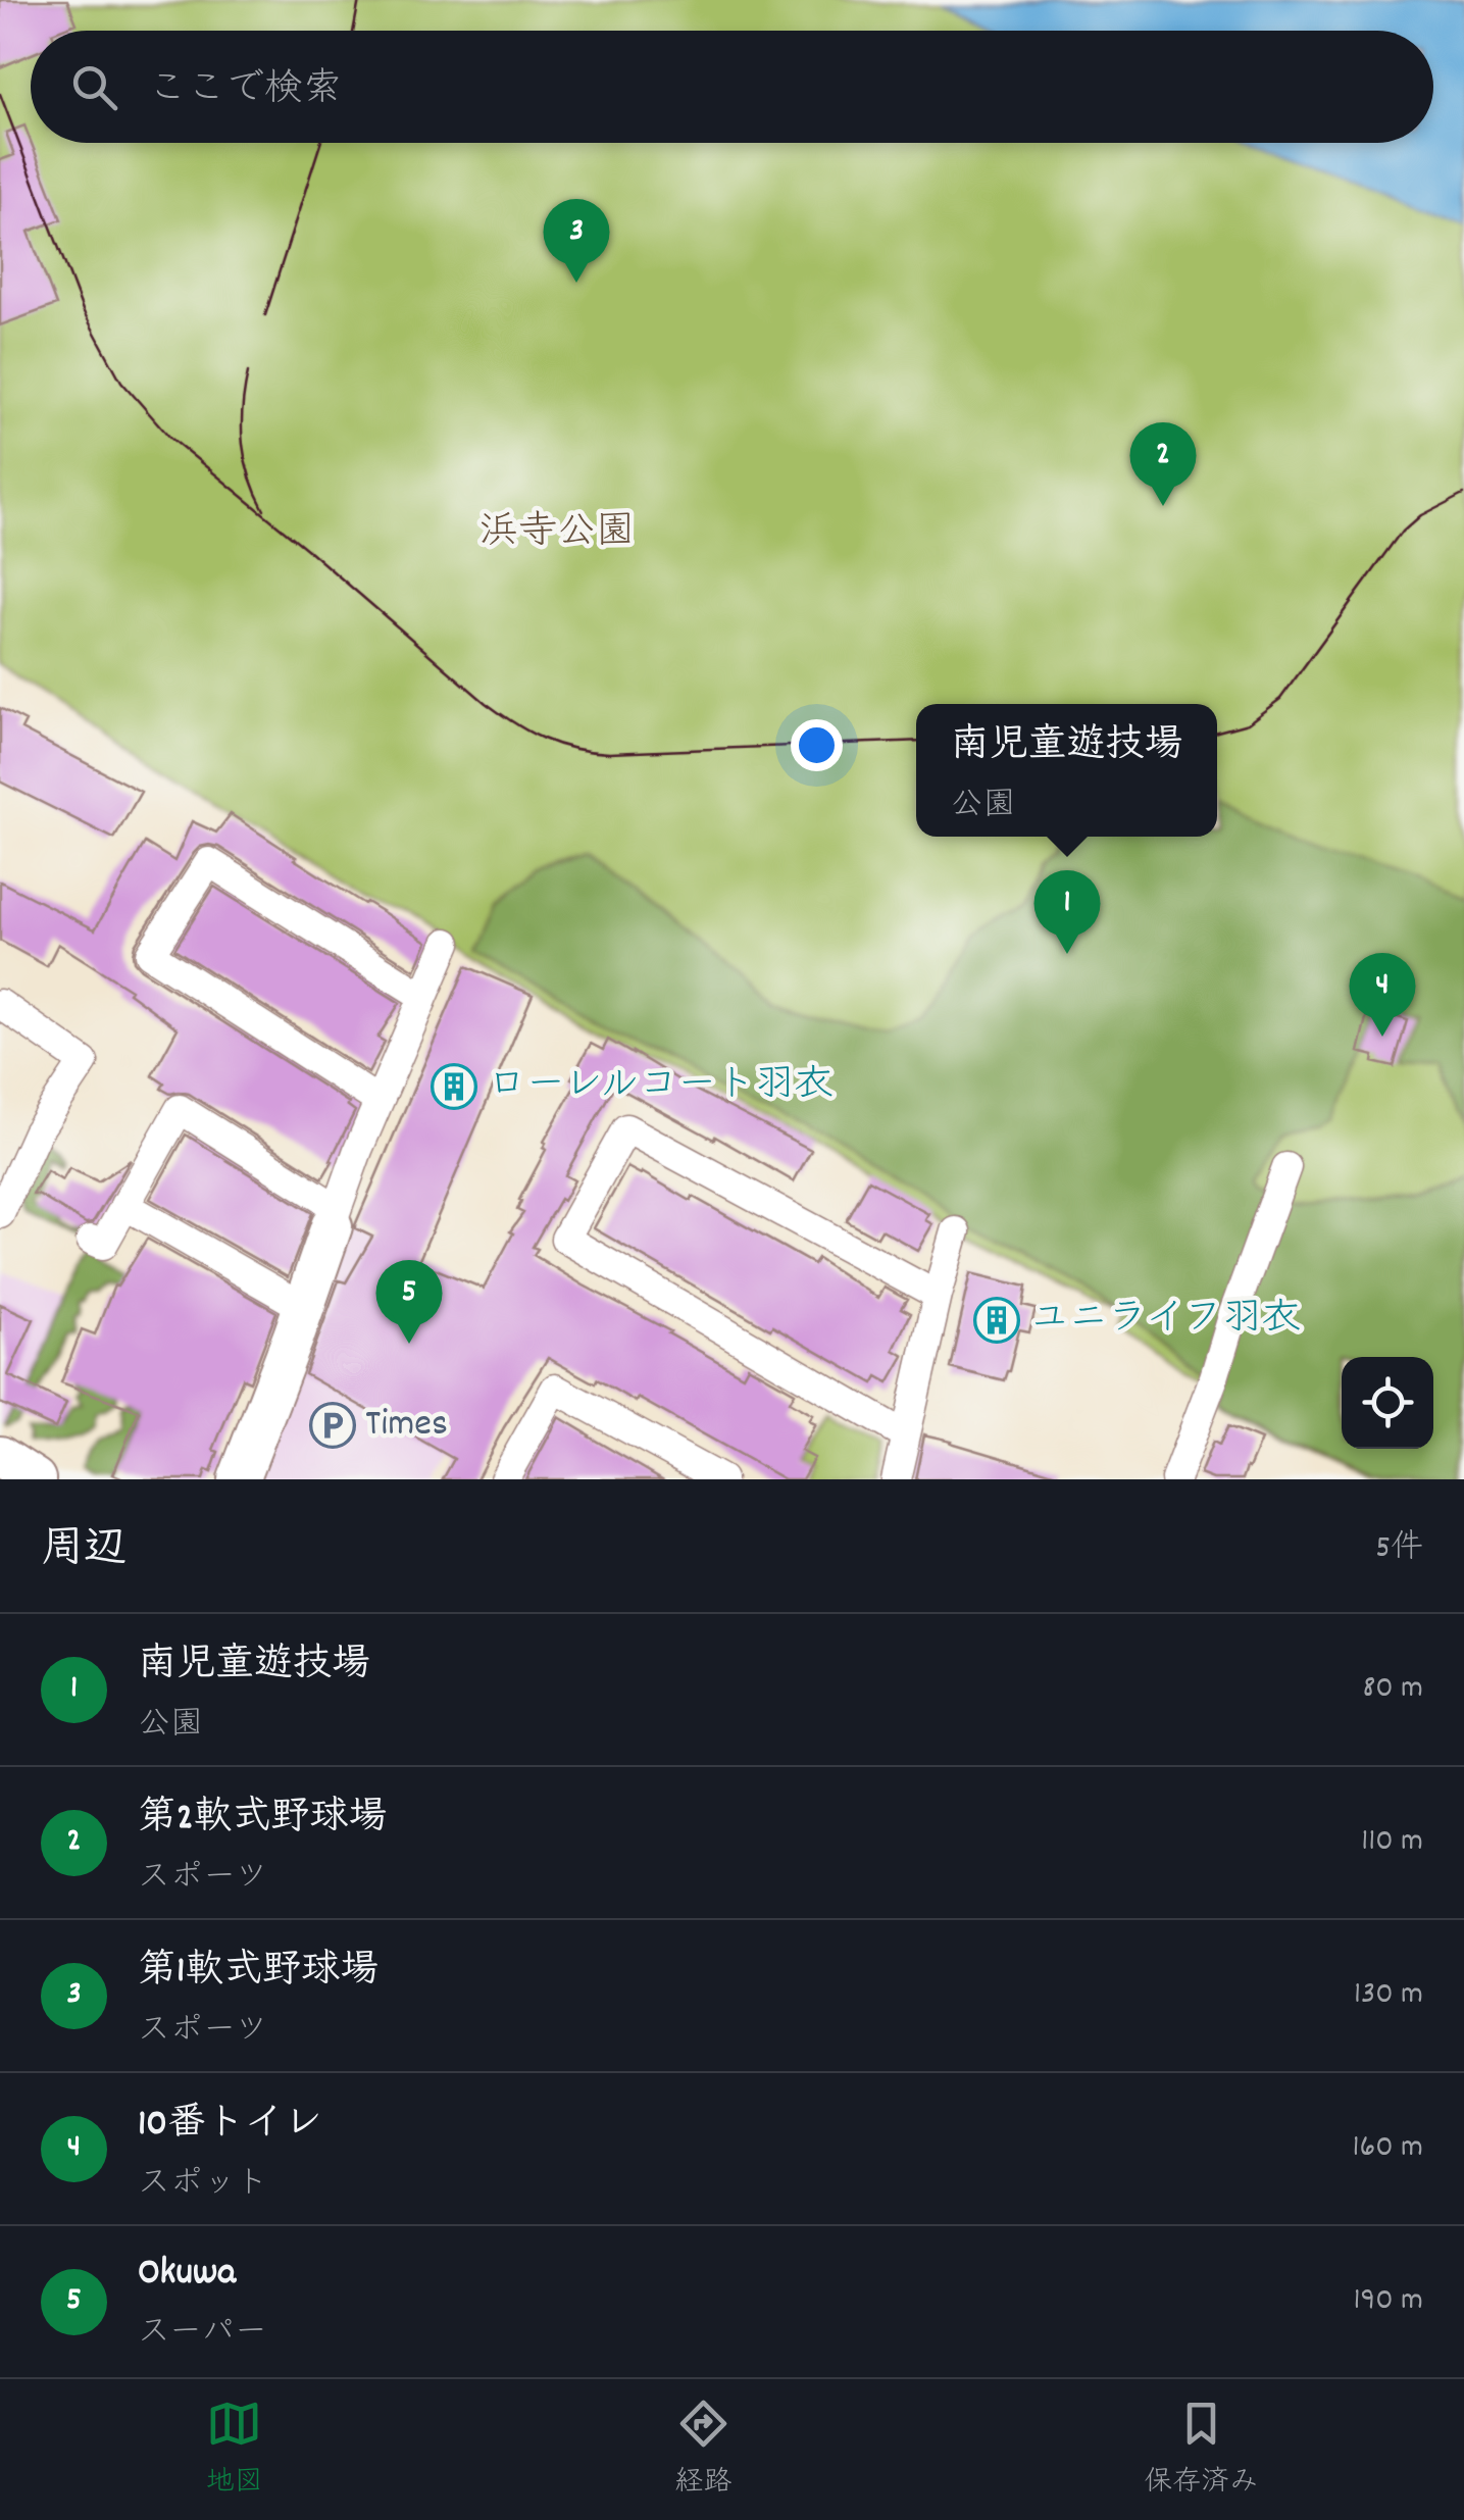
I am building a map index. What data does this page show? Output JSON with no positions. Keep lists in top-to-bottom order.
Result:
{
  "parks": ["浜寺公園"],
  "places": {
    "building": ["ローレルコート羽衣", "ユニライフ羽衣"],
    "parking": ["Times"]
  },
  "page": {
    "search": "ここで検索",
    "pins": [
      "3",
      "2",
      "1",
      "4",
      "5"
    ],
    "popup": ["南児童遊技場", "公園"],
    "heading": ["周辺", "5件"],
    "list": [
      {
        "mark": "1",
        "name": "南児童遊技場",
        "note": "公園",
        "value": "80 m"
      },
      {
        "mark": "2",
        "name": "第2軟式野球場",
        "note": "スポーツ",
        "value": "110 m"
      },
      {
        "mark": "3",
        "name": "第1軟式野球場",
        "note": "スポーツ",
        "value": "130 m"
      },
      {
        "mark": "4",
        "name": "10番トイレ",
        "note": "スポット",
        "value": "160 m"
      },
      {
        "mark": "5",
        "name": "Okuwa",
        "note": "スーパー",
        "value": "190 m"
      }
    ],
    "nav": ["地図", "経路", "保存済み"]
  }
}
